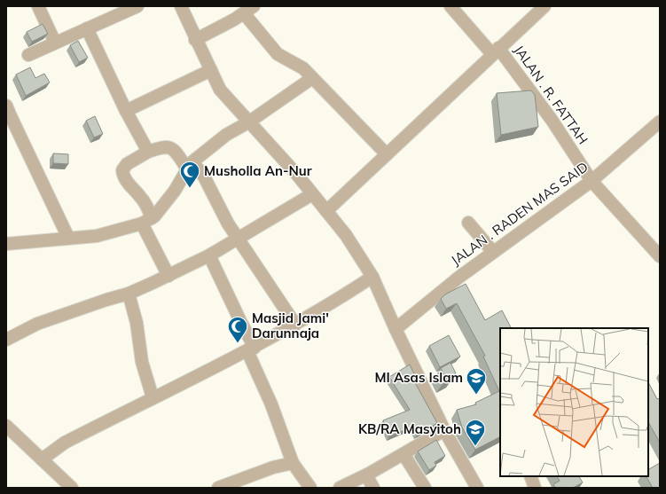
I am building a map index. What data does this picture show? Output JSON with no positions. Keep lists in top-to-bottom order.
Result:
{
  "streets": {
    "street": ["JALAN . R. FATTAH", "JALAN . RADEN MAS SAID"]
  },
  "crossings": [
    ["JALAN . R. FATTAH", "JALAN . RADEN MAS SAID"]
  ],
  "places": {
    "mosque": ["Musholla An-Nur", "Masjid Jami' Darunnaja"],
    "school or university": ["MI Asas Islam", "KB/RA Masyitoh"]
  }
}
